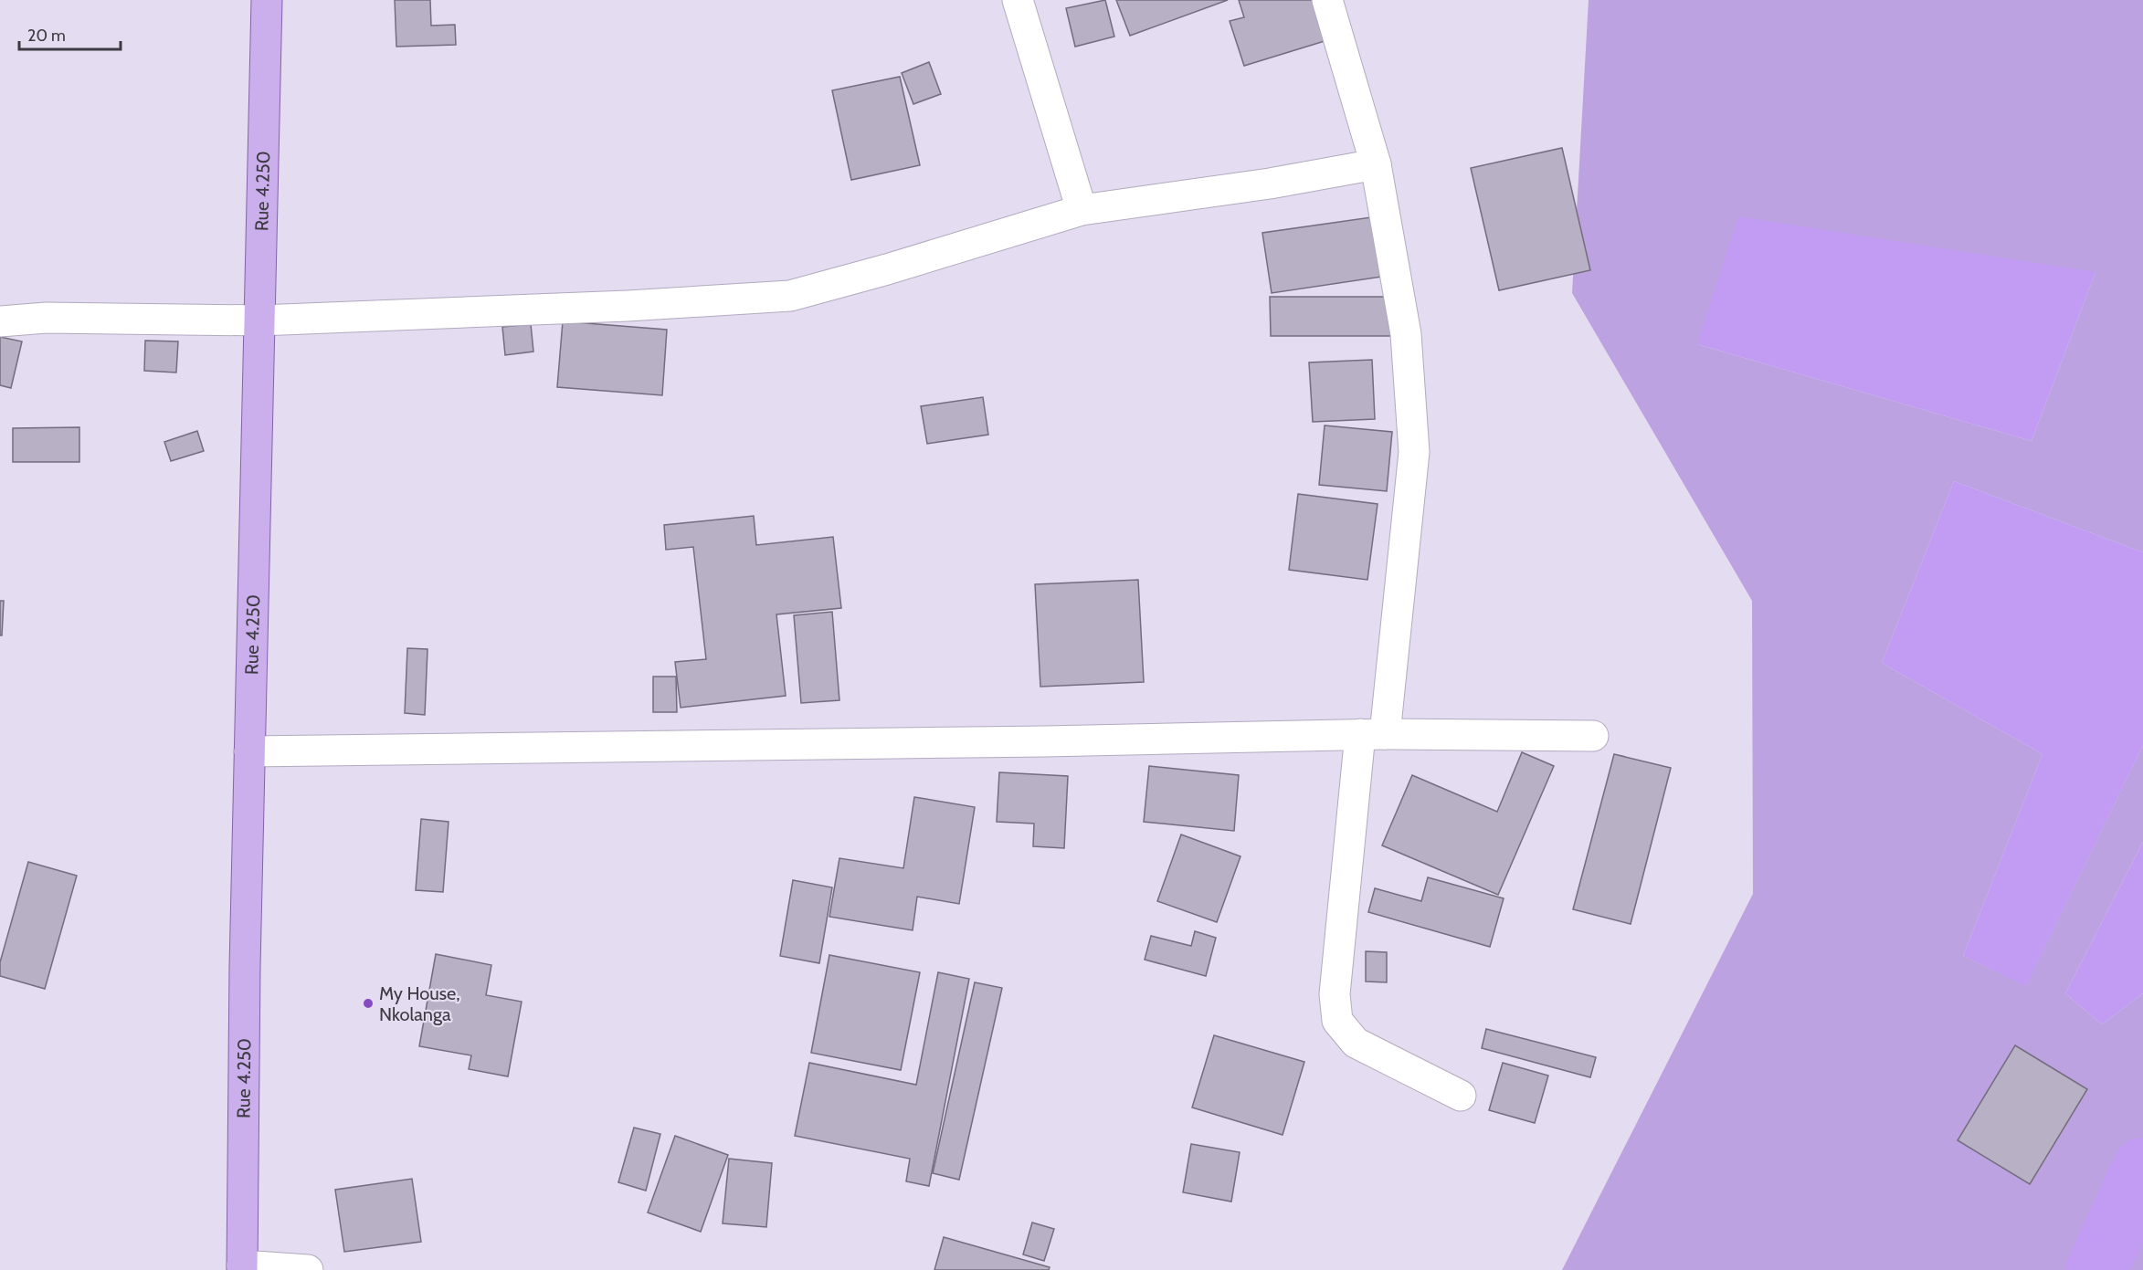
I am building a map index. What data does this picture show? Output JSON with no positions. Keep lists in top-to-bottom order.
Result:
{
  "streets": {
    "main road": ["Rue 4.250"]
  },
  "places": ["My House, Nkolanga"],
  "scale_bar": "20 m"
}
